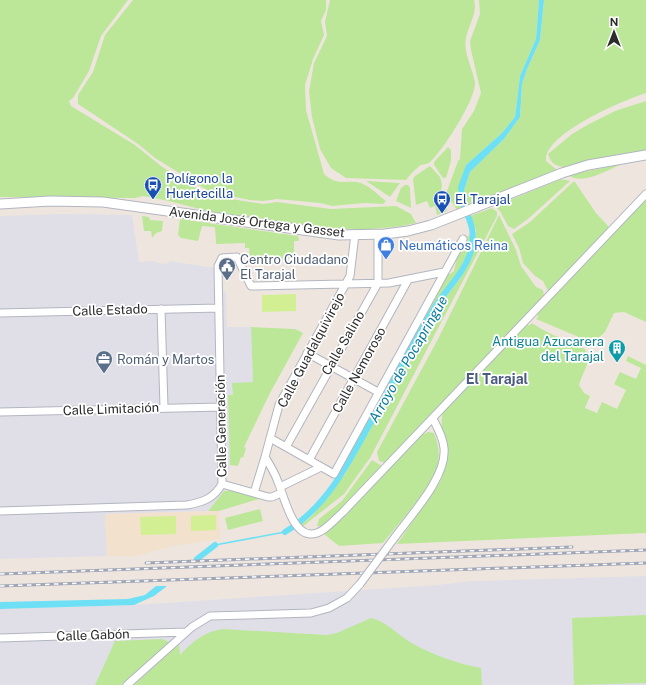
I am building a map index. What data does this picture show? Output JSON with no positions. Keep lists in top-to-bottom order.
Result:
{
  "streets": {
    "main road": ["Avenida José Ortega y Gasset"],
    "street": [
      "Calle Estado",
      "Calle Salino",
      "Calle Guadalquivirejo",
      "Calle Nemoroso",
      "Calle Limitación",
      "Calle Generación",
      "Calle Gabón"
    ]
  },
  "crossings": [
    ["Avenida José Ortega y Gasset", "Calle Guadalquivirejo"],
    ["Calle Estado", "Calle Generación"],
    ["Calle Guadalquivirejo", "Calle Generación"],
    ["Calle Limitación", "Calle Generación"]
  ],
  "districts": ["El Tarajal"],
  "water": ["Arroyo de Pocapringue"],
  "places": {
    "bus stop": ["Polígono la Huertecilla", "El Tarajal"],
    "shop": ["Neumáticos Reina"],
    "public building": ["Centro Ciudadano El Tarajal"],
    "building": ["Antigua Azucarera del Tarajal"],
    "office": ["Román y Martos"]
  },
  "north": "top"
}
